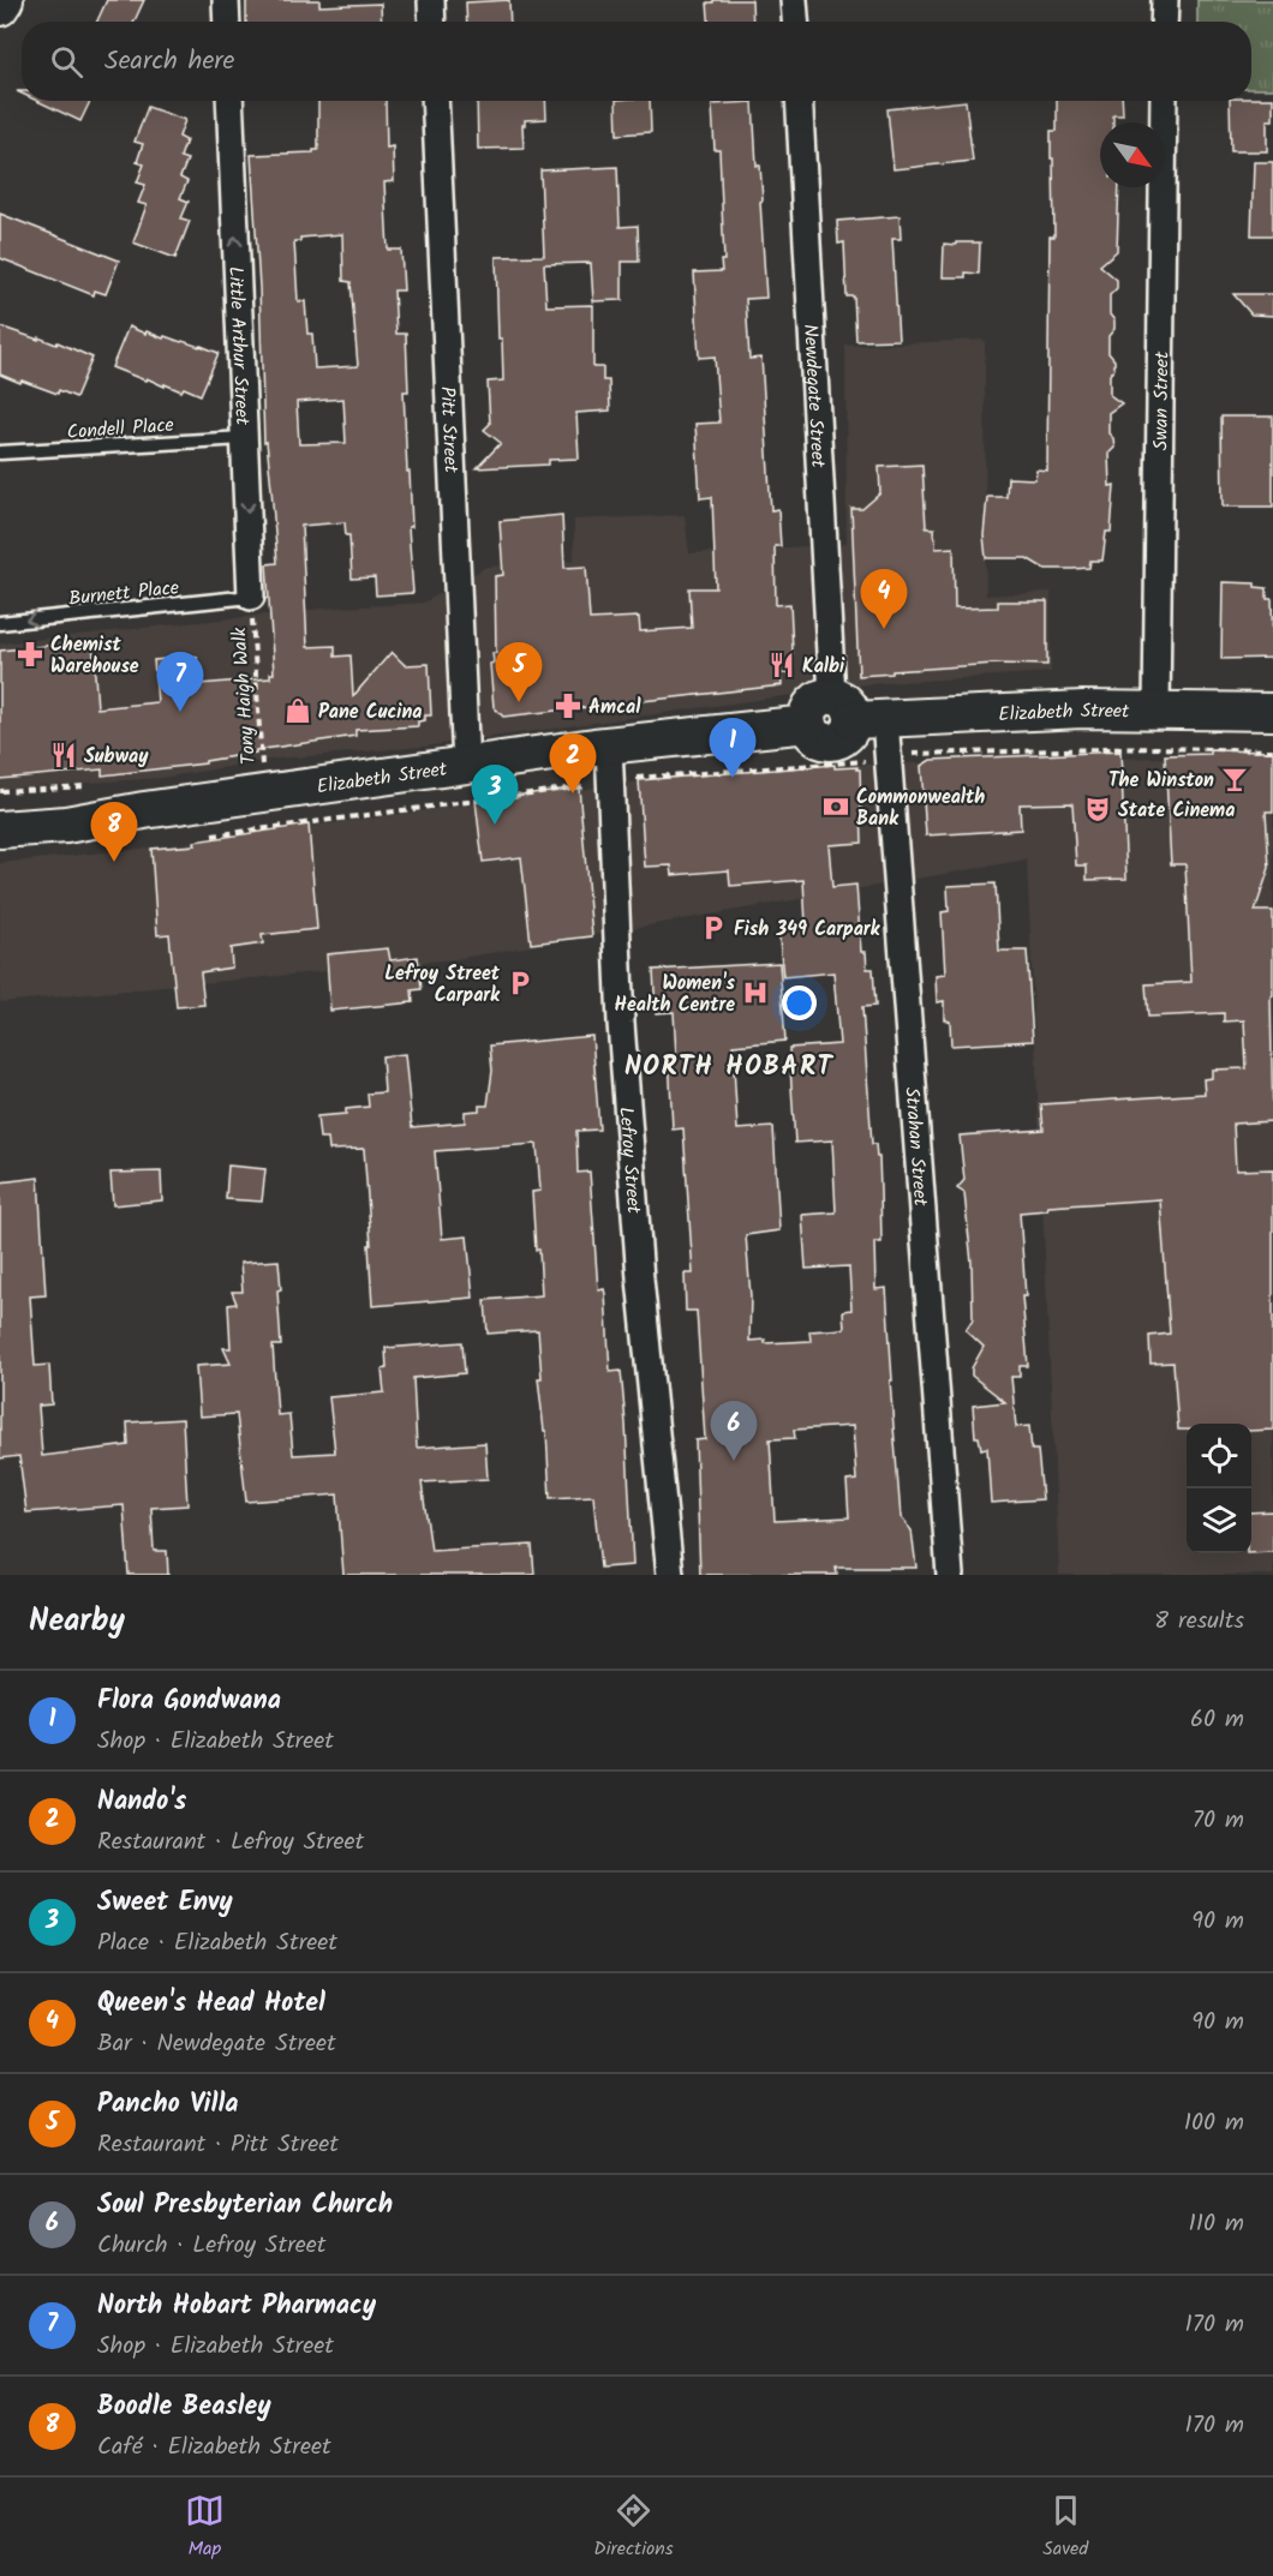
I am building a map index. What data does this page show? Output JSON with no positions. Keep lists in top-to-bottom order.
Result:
{
  "streets": {
    "main road": ["Elizabeth Street"],
    "street": [
      "Little Arthur Street",
      "Newdegate Street",
      "Swan Street",
      "Pitt Street",
      "Strahan Street",
      "Lefroy Street"
    ],
    "lane": ["Condell Place", "Burnett Place"],
    "path": ["Tony Haigh Walk"]
  },
  "crossings": [
    ["Little Arthur Street", "Condell Place"],
    ["Little Arthur Street", "Burnett Place"],
    ["Little Arthur Street", "Tony Haigh Walk"],
    ["Newdegate Street", "Elizabeth Street"],
    ["Newdegate Street", "Strahan Street"],
    ["Swan Street", "Elizabeth Street"],
    ["Pitt Street", "Elizabeth Street"],
    ["Burnett Place", "Tony Haigh Walk"],
    ["Tony Haigh Walk", "Elizabeth Street"],
    ["Elizabeth Street", "Strahan Street"],
    ["Elizabeth Street", "Lefroy Street"]
  ],
  "one_way": ["Burnett Place"],
  "districts": ["NORTH HOBART"],
  "places": {
    "pharmacy": ["Chemist Warehouse", "Amcal"],
    "restaurant": ["Kalbi", "Subway"],
    "shop": ["Pane Cucina"],
    "bar": ["The Winston"],
    "bank": ["Commonwealth Bank"],
    "theatre": ["State Cinema"],
    "parking": ["Fish 349 Carpark", "Lefroy Street Carpark"],
    "hospital": ["Women's Health Centre"]
  },
  "north": "bottom right",
  "page": {
    "search": "Search here",
    "pins": [
      "4",
      "5",
      "7",
      "1",
      "2",
      "3",
      "8",
      "6"
    ],
    "heading": ["Nearby", "8 results"],
    "list": [
      {
        "mark": "1",
        "name": "Flora Gondwana",
        "note": "Shop · Elizabeth Street",
        "value": "60 m"
      },
      {
        "mark": "2",
        "name": "Nando's",
        "note": "Restaurant · Lefroy Street",
        "value": "70 m"
      },
      {
        "mark": "3",
        "name": "Sweet Envy",
        "note": "Place · Elizabeth Street",
        "value": "90 m"
      },
      {
        "mark": "4",
        "name": "Queen's Head Hotel",
        "note": "Bar · Newdegate Street",
        "value": "90 m"
      },
      {
        "mark": "5",
        "name": "Pancho Villa",
        "note": "Restaurant · Pitt Street",
        "value": "100 m"
      },
      {
        "mark": "6",
        "name": "Soul Presbyterian Church",
        "note": "Church · Lefroy Street",
        "value": "110 m"
      },
      {
        "mark": "7",
        "name": "North Hobart Pharmacy",
        "note": "Shop · Elizabeth Street",
        "value": "170 m"
      },
      {
        "mark": "8",
        "name": "Boodle Beasley",
        "note": "Café · Elizabeth Street",
        "value": "170 m"
      }
    ],
    "nav": ["Map", "Directions", "Saved"]
  }
}
